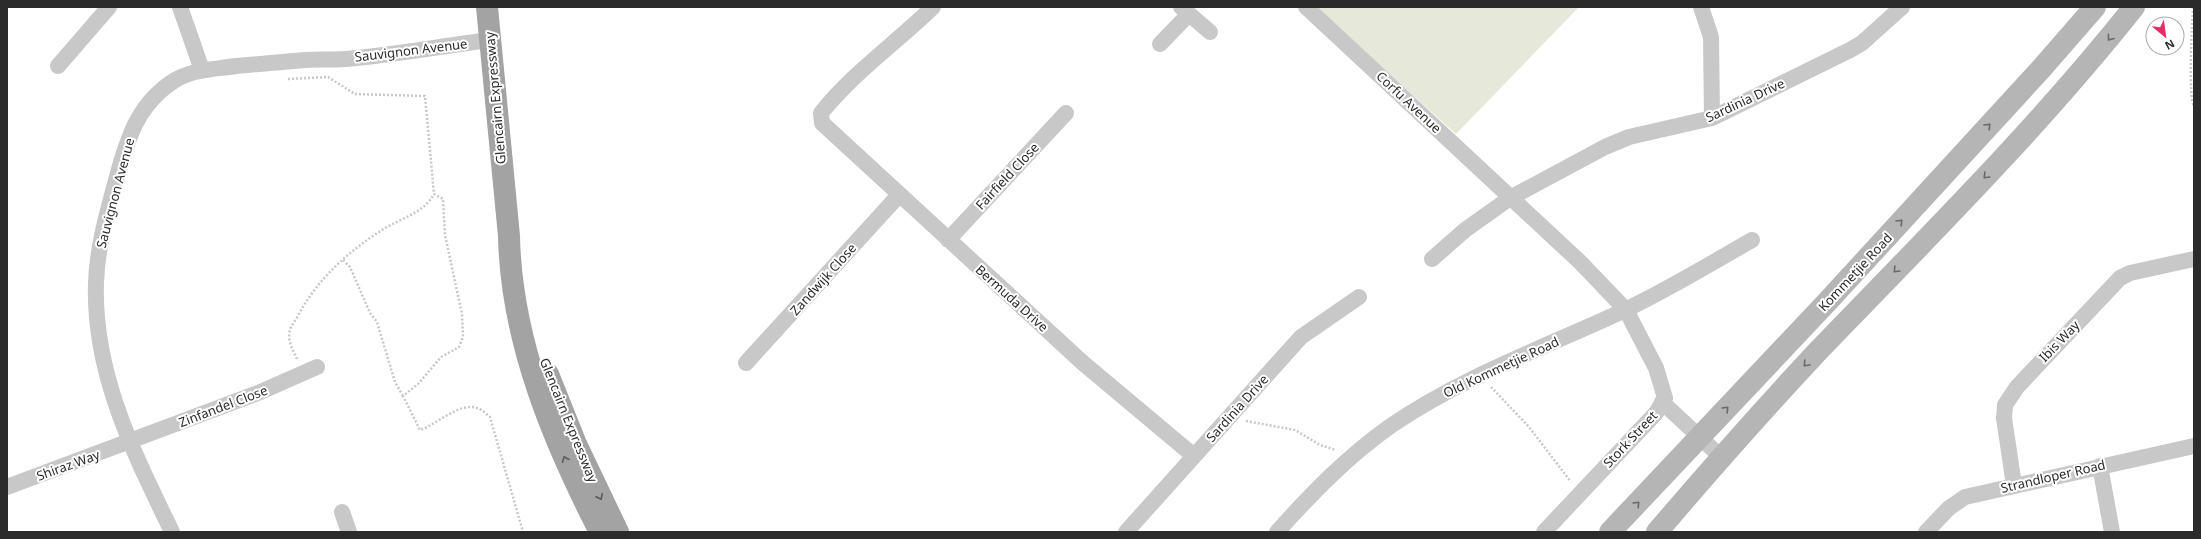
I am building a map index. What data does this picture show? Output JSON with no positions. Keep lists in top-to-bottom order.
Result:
{
  "streets": {
    "main road": ["Glencairn Expressway", "Kommetjie Road"],
    "street": [
      "Sauvignon Avenue",
      "Sardinia Drive",
      "Corfu Avenue",
      "Fairfield Close",
      "Zandwijk Close",
      "Bermuda Drive",
      "Ibis Way",
      "Old Kommetjie Road",
      "Zinfandel Close",
      "Stork Street",
      "Shiraz Way",
      "Strandloper Road"
    ]
  },
  "crossings": [
    ["Sauvignon Avenue", "Glencairn Expressway"],
    ["Sauvignon Avenue", "Zinfandel Close"],
    ["Sauvignon Avenue", "Shiraz Way"],
    ["Sardinia Drive", "Corfu Avenue"],
    ["Sardinia Drive", "Bermuda Drive"],
    ["Corfu Avenue", "Old Kommetjie Road"],
    ["Corfu Avenue", "Stork Street"],
    ["Fairfield Close", "Bermuda Drive"],
    ["Zandwijk Close", "Bermuda Drive"],
    ["Ibis Way", "Strandloper Road"],
    ["Old Kommetjie Road", "Stork Street"],
    ["Zinfandel Close", "Shiraz Way"]
  ],
  "north": "bottom right"
}
